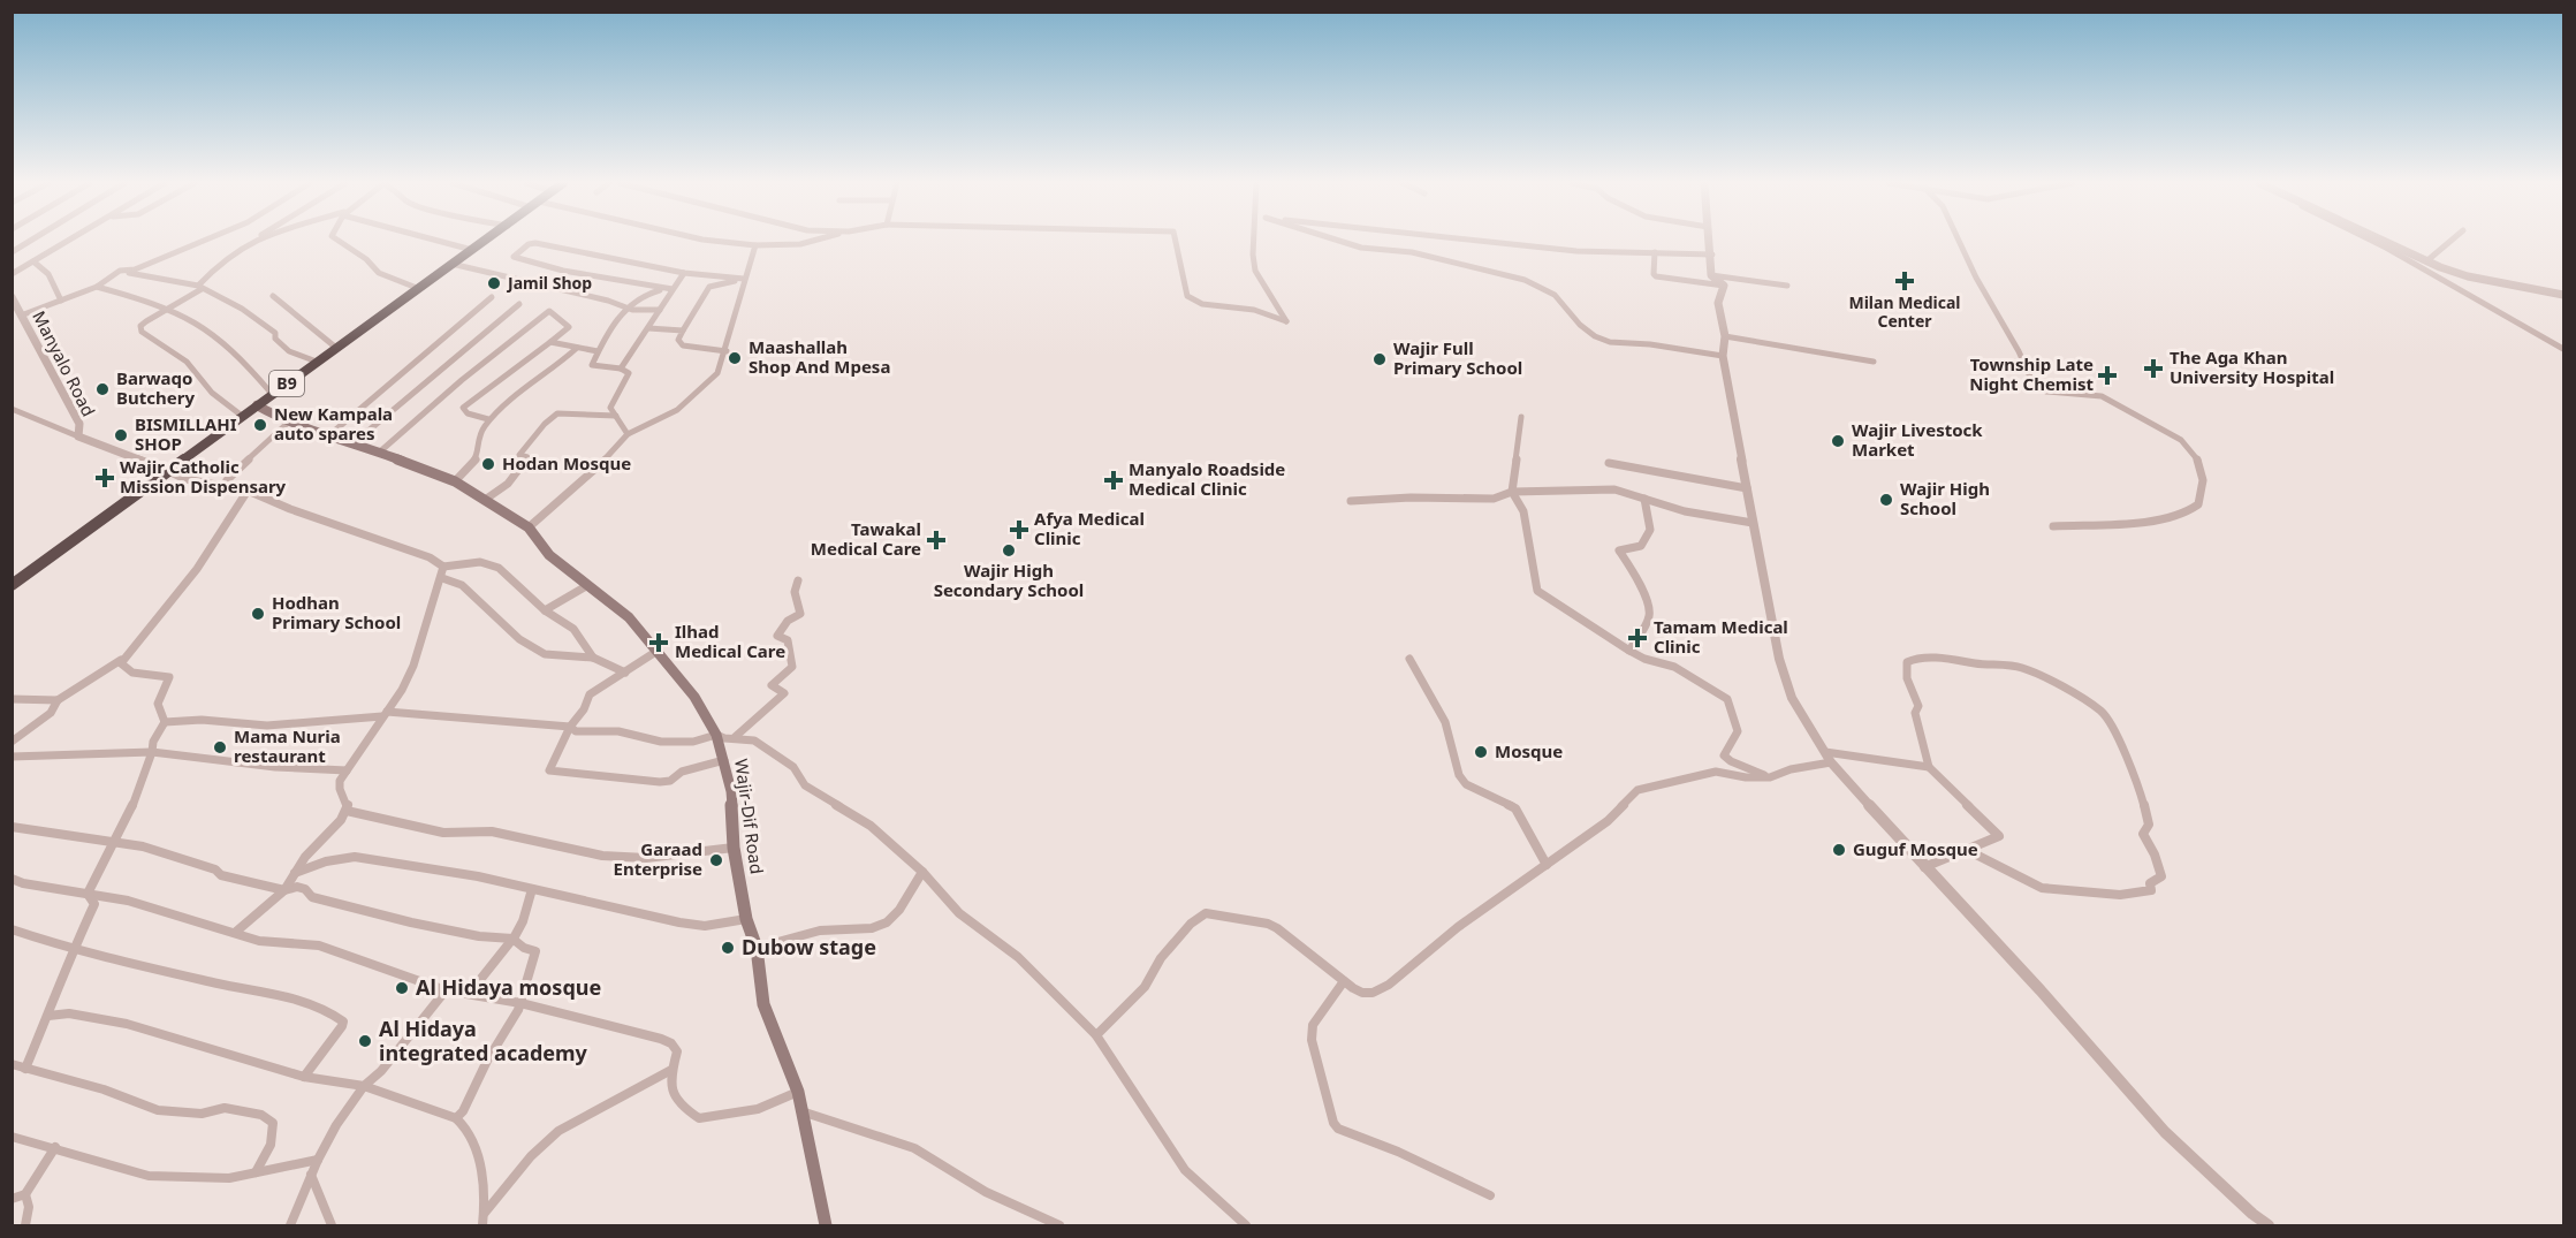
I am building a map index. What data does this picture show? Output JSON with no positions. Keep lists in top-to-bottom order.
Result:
{
  "streets": {
    "highway": ["B9"],
    "main road": ["Wajir-Dif Road"],
    "street": ["Manyalo Road"]
  },
  "crossings": [
    ["Manyalo Road", "B9"],
    ["B9", "Wajir-Dif Road"]
  ],
  "places": {
    "health": [
      "Milan Medical Center",
      "The Aga Khan University Hospital",
      "Township Late Night Chemist",
      "Wajir Catholic Mission Dispensary",
      "Manyalo Roadside Medical Clinic",
      "Afya Medical Clinic",
      "Tawakal Medical Care",
      "Tamam Medical Clinic",
      "Ilhad Medical Care"
    ],
    "other": [
      "Jamil Shop",
      "Maashallah Shop And Mpesa",
      "Wajir Full Primary School",
      "Barwaqo Butchery",
      "New Kampala auto spares",
      "BISMILLAHI SHOP",
      "Wajir Livestock Market",
      "Hodan Mosque",
      "Wajir High School",
      "Wajir High Secondary School",
      "Hodhan Primary School",
      "Mama Nuria restaurant",
      "Mosque",
      "Guguf Mosque",
      "Garaad Enterprise",
      "Dubow stage",
      "Al Hidaya mosque",
      "Al Hidaya integrated academy"
    ]
  }
}
